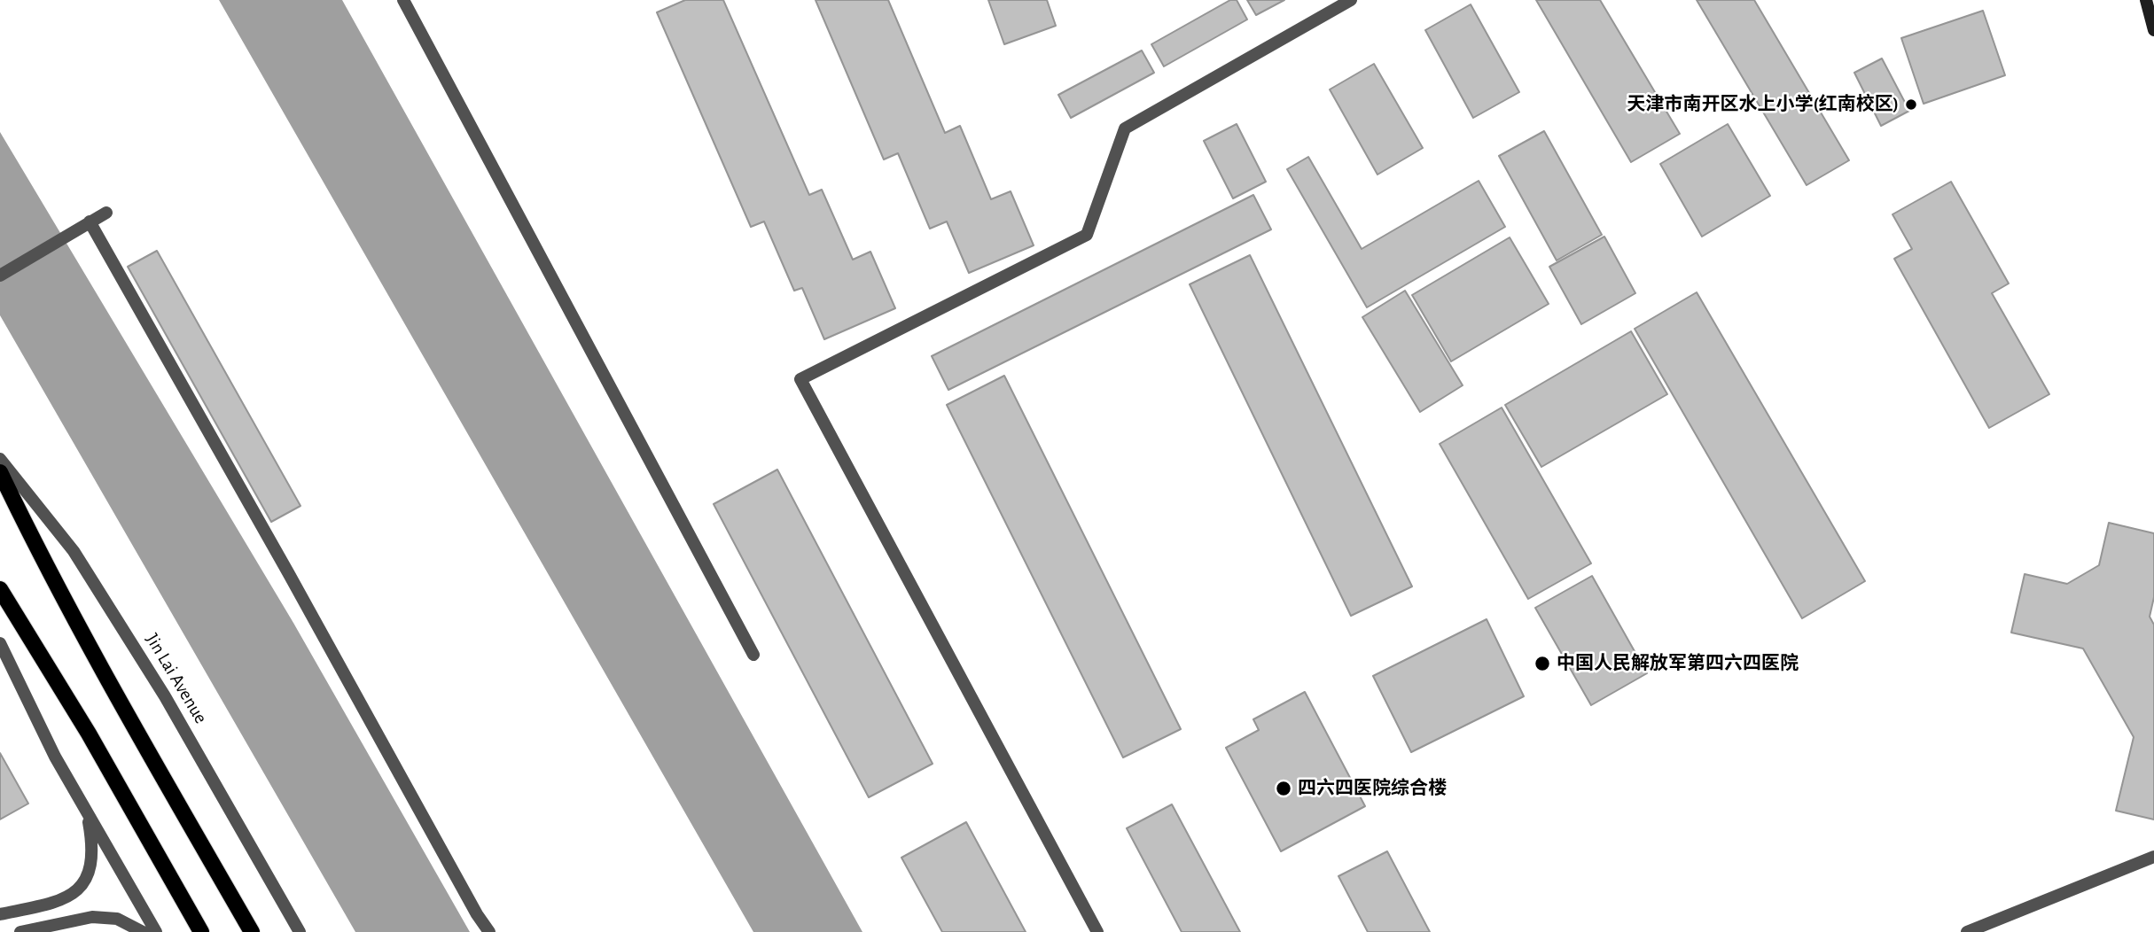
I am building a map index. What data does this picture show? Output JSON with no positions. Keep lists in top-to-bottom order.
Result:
{
  "streets": {
    "street": ["Jin Lai Avenue"]
  },
  "places": ["天津市南开区水上小学(红南校区)", "中国人民解放军第四六四医院", "四六四医院综合楼"]
}
